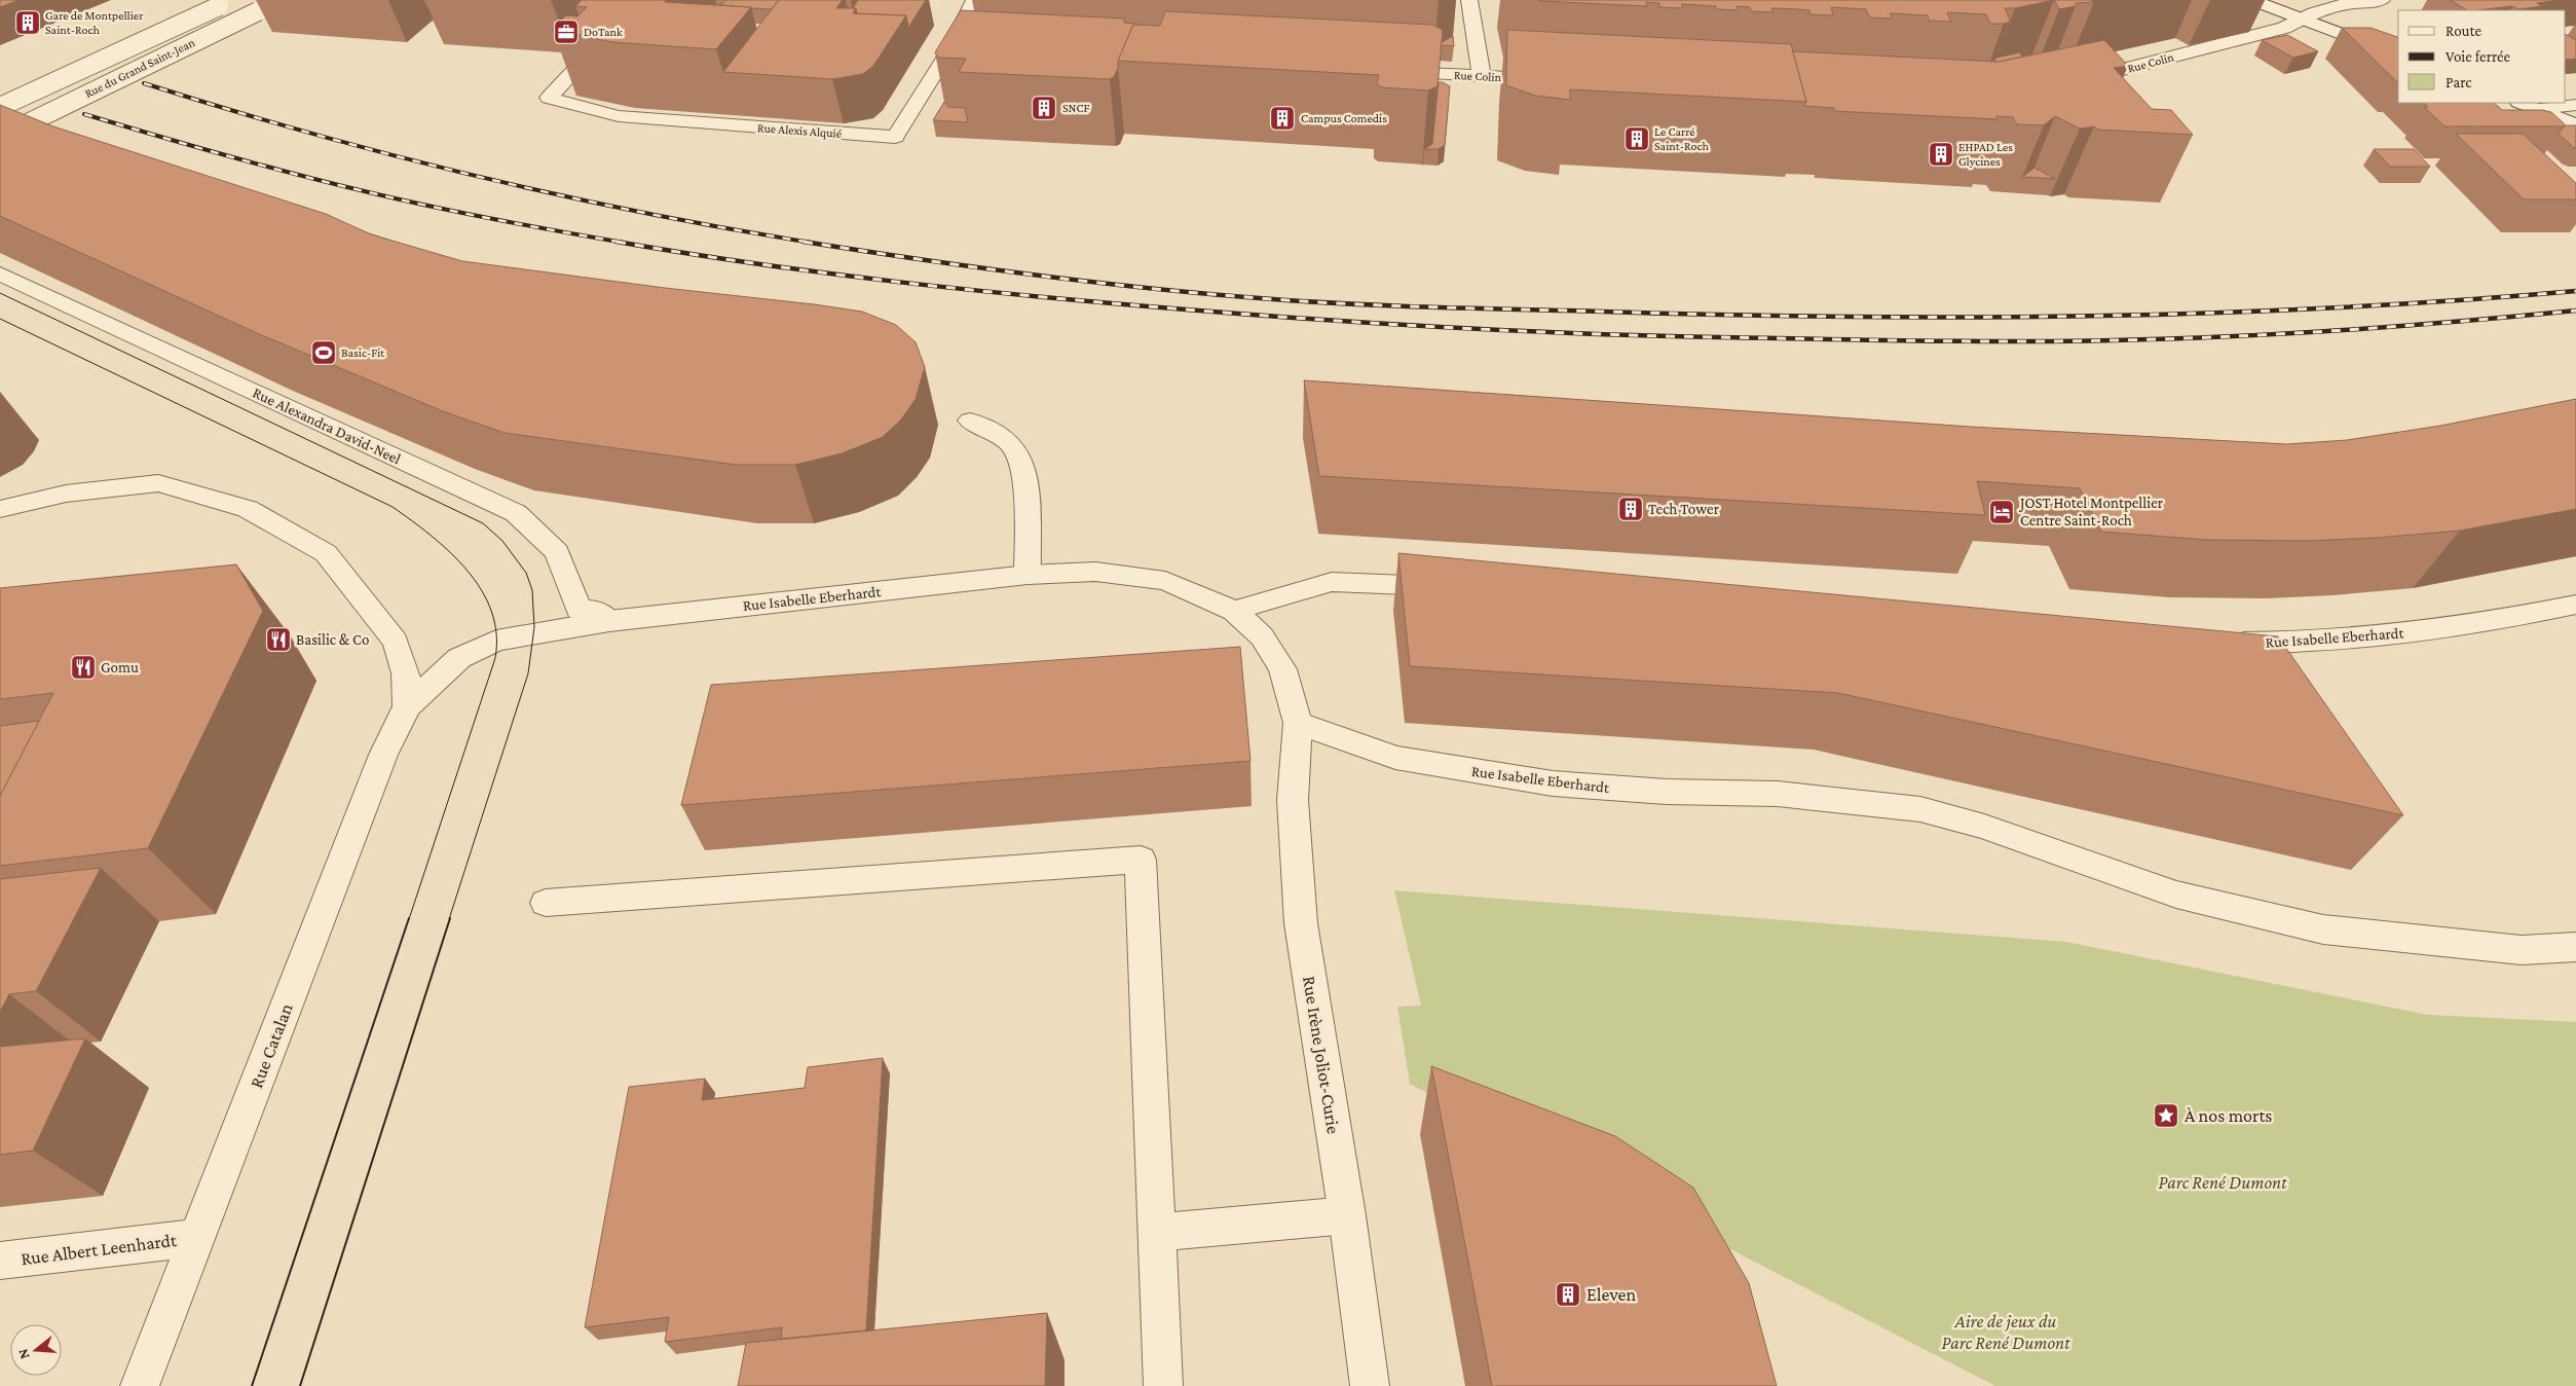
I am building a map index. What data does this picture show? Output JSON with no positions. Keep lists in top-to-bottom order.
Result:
{
  "streets": {
    "street": [
      "Rue Colin",
      "Rue du Grand Saint-Jean",
      "Rue Alexis Alquié",
      "Rue Alexandra David-Neel",
      "Rue Isabelle Eberhardt",
      "Rue Catalan",
      "Rue Irène Joliot-Curie",
      "Rue Albert Leenhardt"
    ]
  },
  "crossings": [
    ["Rue Alexandra David-Neel", "Rue Isabelle Eberhardt"],
    ["Rue Isabelle Eberhardt", "Rue Catalan"],
    ["Rue Isabelle Eberhardt", "Rue Irène Joliot-Curie"],
    ["Rue Catalan", "Rue Albert Leenhardt"]
  ],
  "parks": ["Parc René Dumont", "Aire de jeux du Parc René Dumont"],
  "places": {
    "building": [
      "Gare de Montpellier Saint-Roch",
      "SNCF",
      "Campus Comedis",
      "Le Carré Saint-Roch",
      "EHPAD Les Glycines",
      "Tech Tower",
      "Eleven"
    ],
    "office": ["DoTank"],
    "sports": ["Basic-Fit"],
    "hotel": ["JOST Hotel Montpellier Centre Saint-Roch"],
    "restaurant": ["Basilic & Co", "Gomu"],
    "place": ["À nos morts"]
  },
  "legend": ["Route", "Voie ferrée", "Parc"],
  "north": "left"
}
